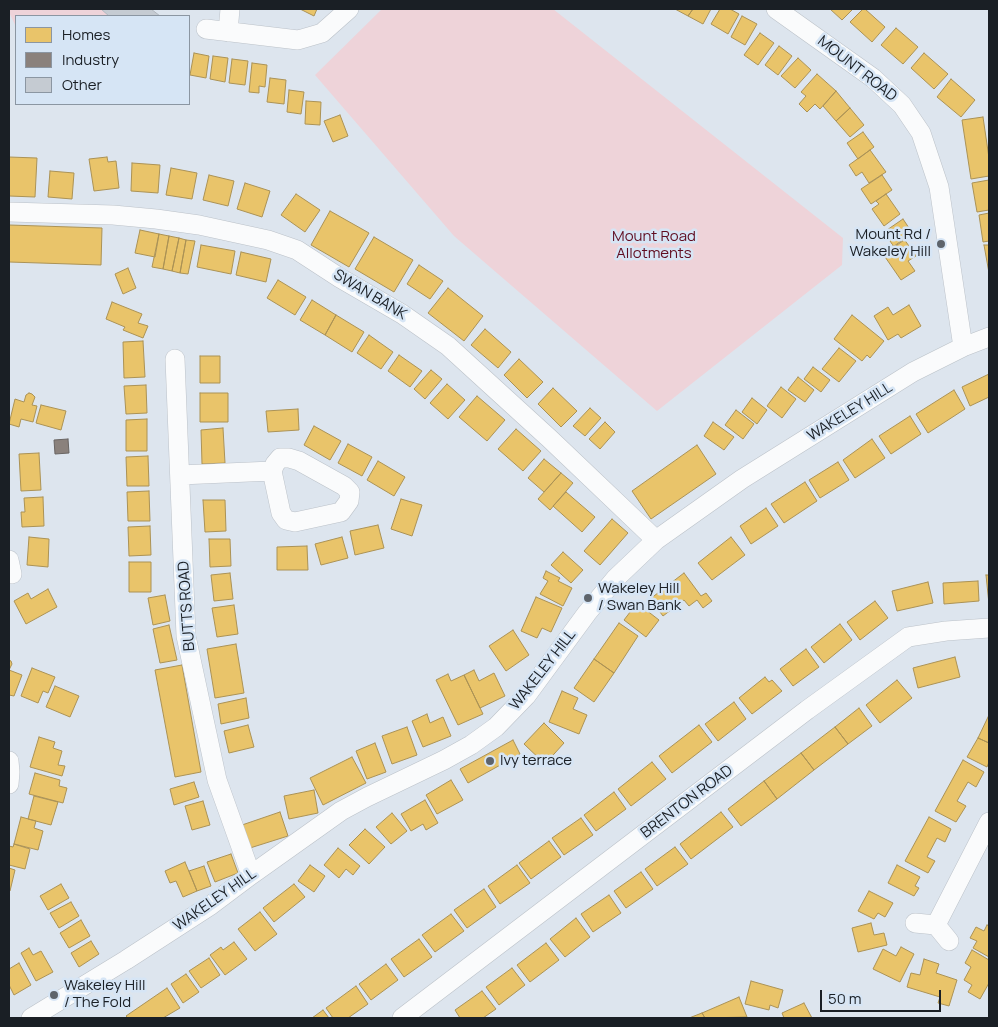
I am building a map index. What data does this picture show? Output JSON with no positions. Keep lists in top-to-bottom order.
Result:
{
  "streets": {
    "street": [
      "MOUNT ROAD",
      "SWAN BANK",
      "WAKELEY HILL",
      "BUTTS ROAD",
      "BRENTON ROAD"
    ]
  },
  "crossings": [
    ["MOUNT ROAD", "WAKELEY HILL"],
    ["SWAN BANK", "WAKELEY HILL"],
    ["WAKELEY HILL", "BUTTS ROAD"]
  ],
  "parks": ["Mount Road Allotments"],
  "places": [
    "Mount Rd / Wakeley Hill",
    "Wakeley Hill / Swan Bank",
    "Ivy terrace",
    "Wakeley Hill / The Fold"
  ],
  "legend": ["Homes", "Industry", "Other"],
  "scale_bar": "50 m"
}
